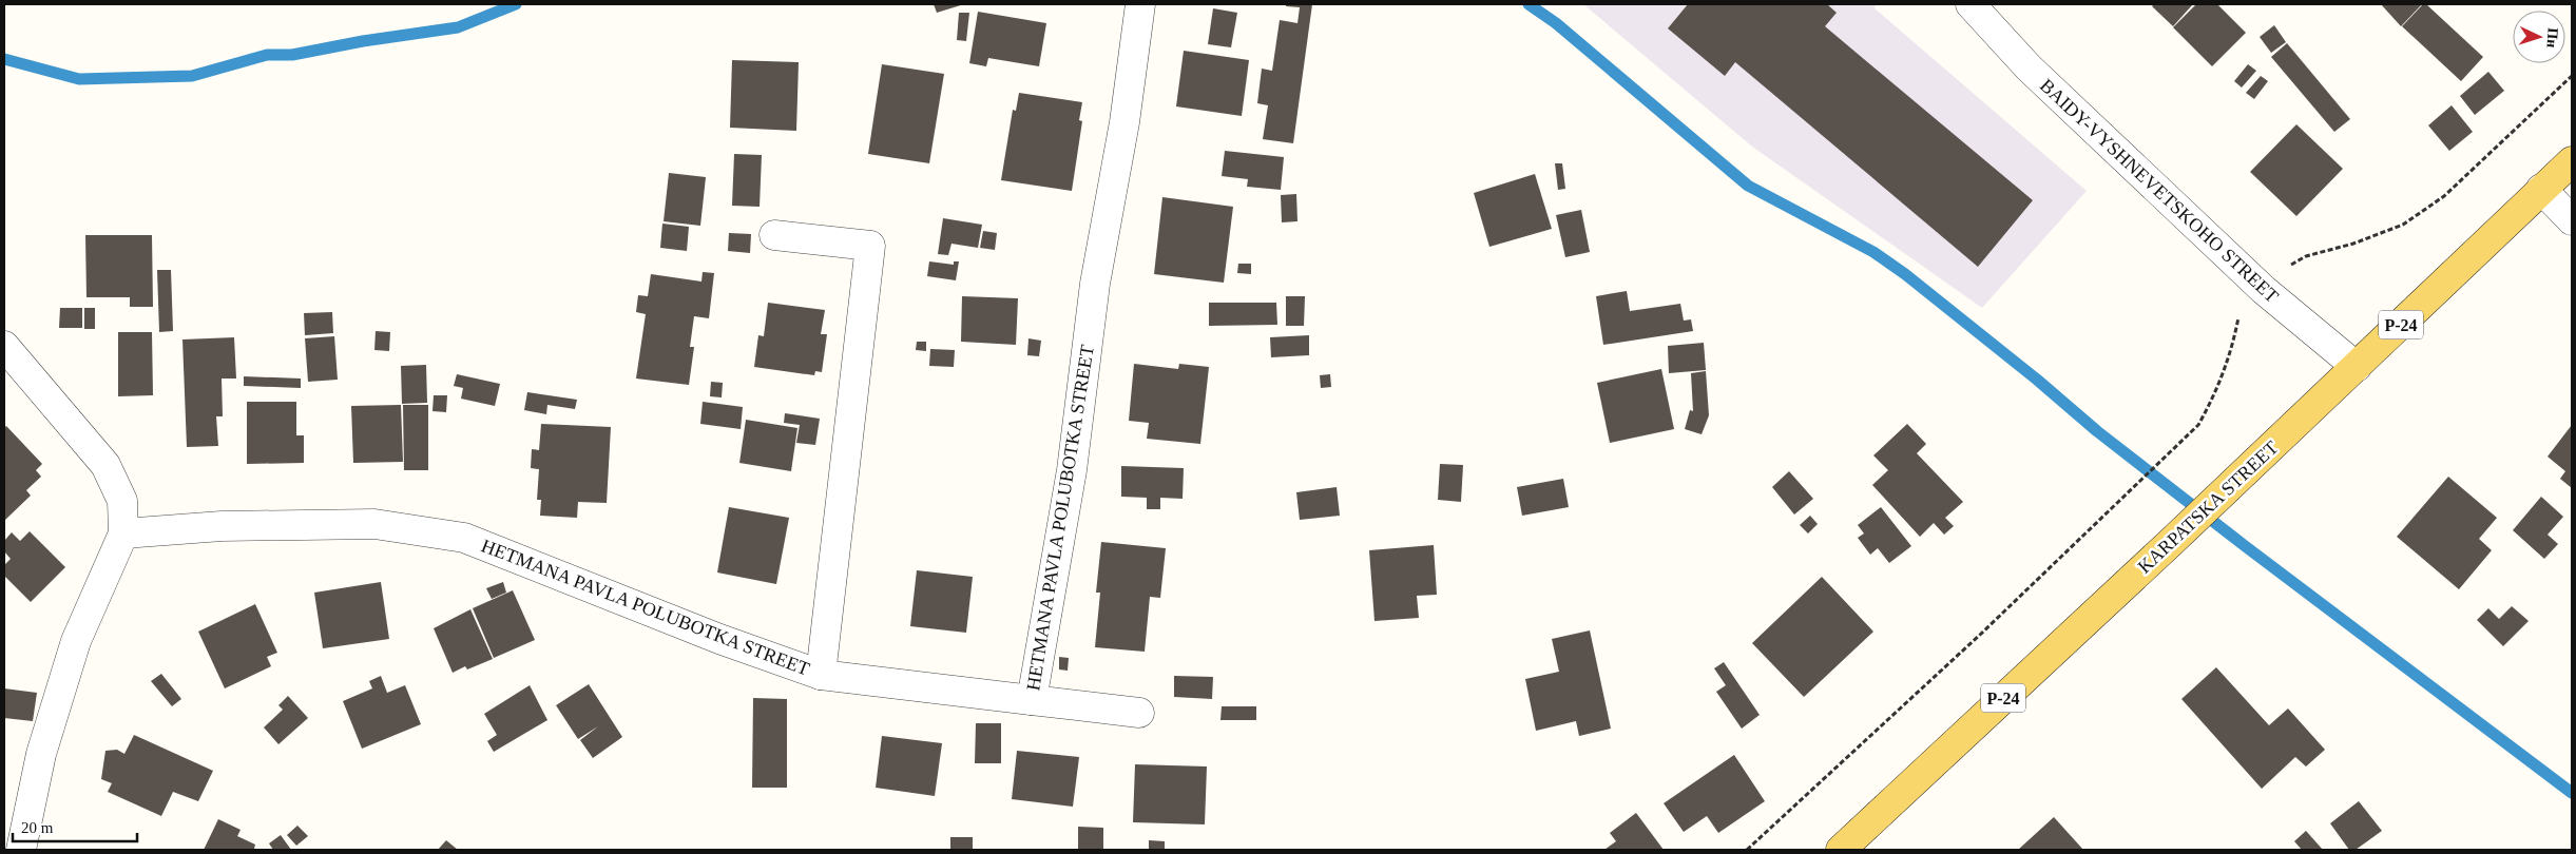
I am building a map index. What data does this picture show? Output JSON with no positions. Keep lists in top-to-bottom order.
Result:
{
  "streets": {
    "main road": ["Р-24", "KARPATSKA STREET"],
    "street": ["BAIDY-VYSHNEVETSKOHO STREET", "HETMANA PAVLA POLUBOTKA STREET"]
  },
  "crossings": [
    ["BAIDY-VYSHNEVETSKOHO STREET", "KARPATSKA STREET"]
  ],
  "scale_bar": "20 m",
  "north": "right"
}
